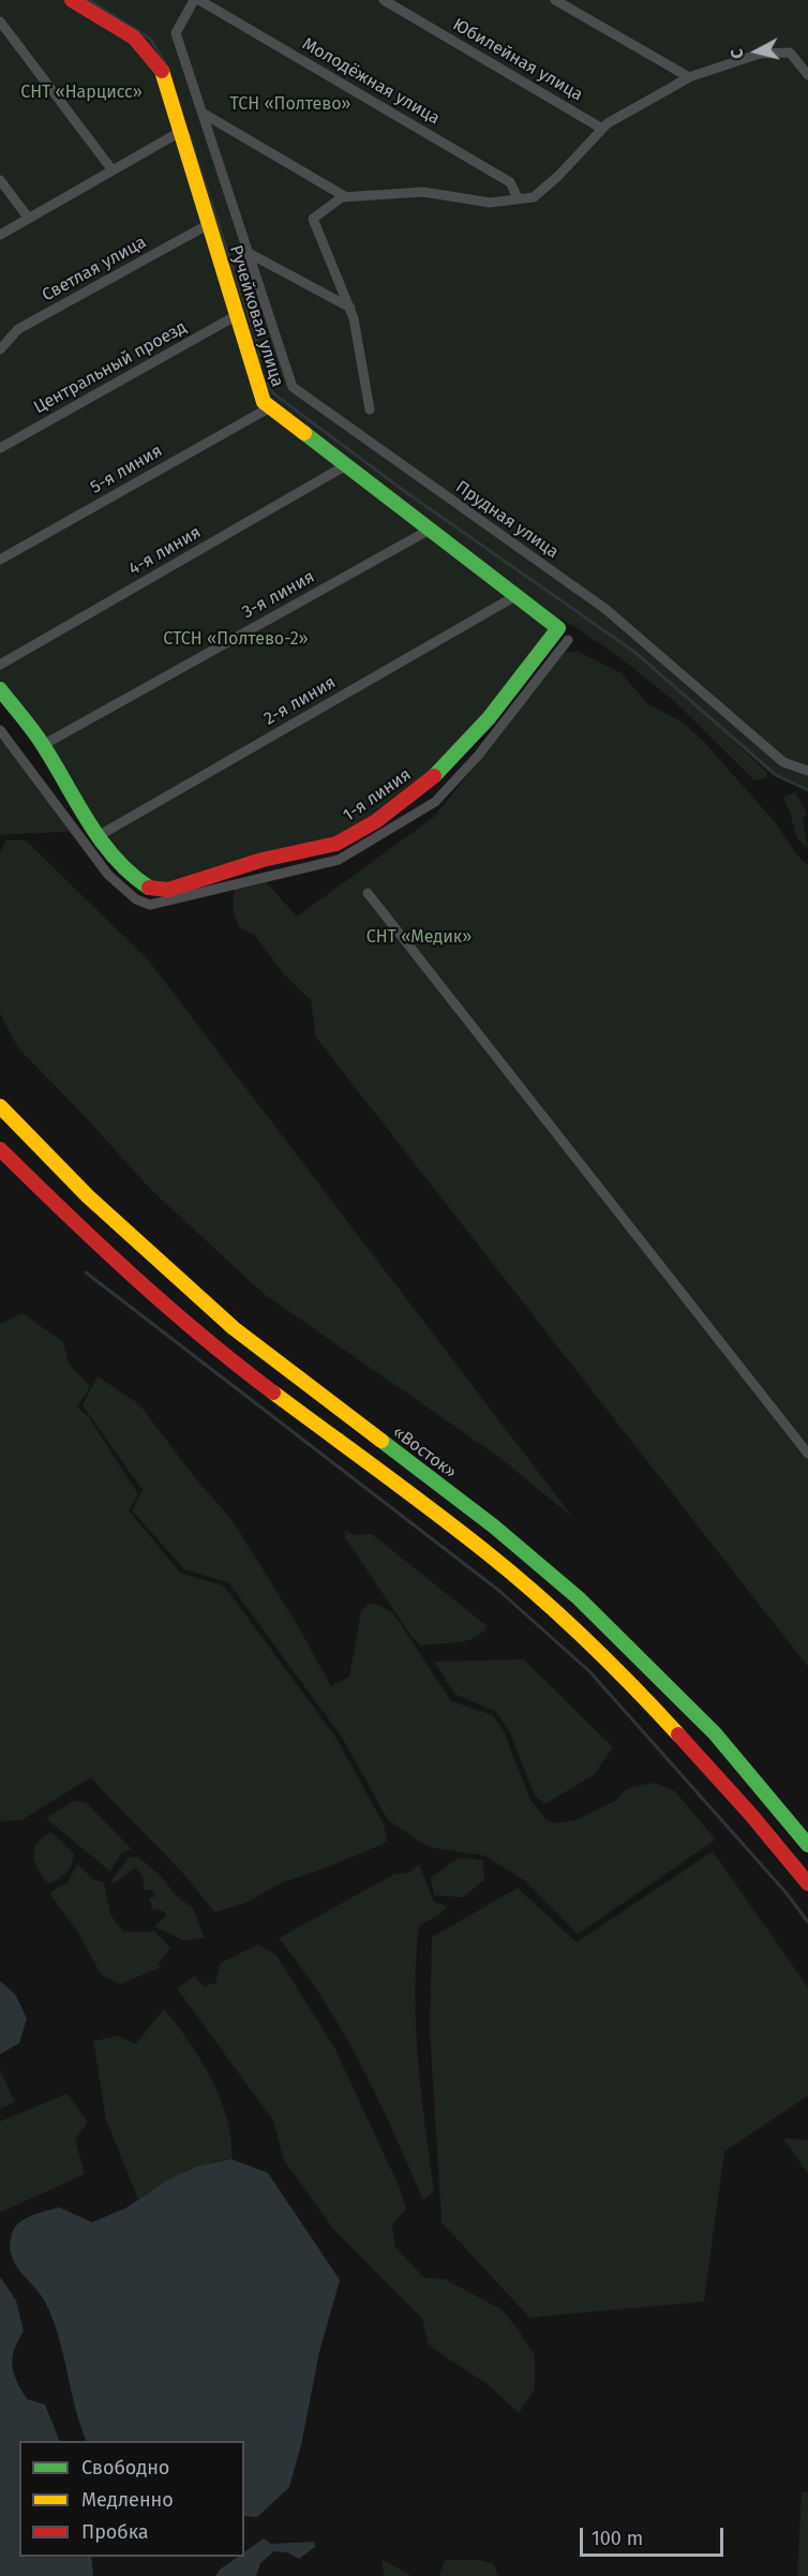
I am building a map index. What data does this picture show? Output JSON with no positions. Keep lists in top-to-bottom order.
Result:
{
  "streets": {
    "main road": ["Ручейковая улица", "1-я линия", "«Восток»"],
    "street": [
      "Юбилейная улица",
      "Молодёжная улица",
      "Светлая улица",
      "Центральный проезд",
      "5-я линия",
      "Прудная улица",
      "4-я линия",
      "3-я линия",
      "2-я линия"
    ]
  },
  "crossings": [
    ["Светлая улица", "Ручейковая улица"],
    ["Ручейковая улица", "Центральный проезд"],
    ["Ручейковая улица", "5-я линия"],
    ["Ручейковая улица", "4-я линия"],
    ["Ручейковая улица", "3-я линия"],
    ["Ручейковая улица", "2-я линия"],
    ["Ручейковая улица", "1-я линия"],
    ["3-я линия", "1-я линия"],
    ["2-я линия", "1-я линия"]
  ],
  "parks": [
    "СНТ «Нарцисс»",
    "ТСН «Полтево»",
    "СТСН «Полтево-2»",
    "СНТ «Медик»"
  ],
  "legend": ["Свободно", "Медленно", "Пробка"],
  "scale_bar": "100 m",
  "north": "left"
}
